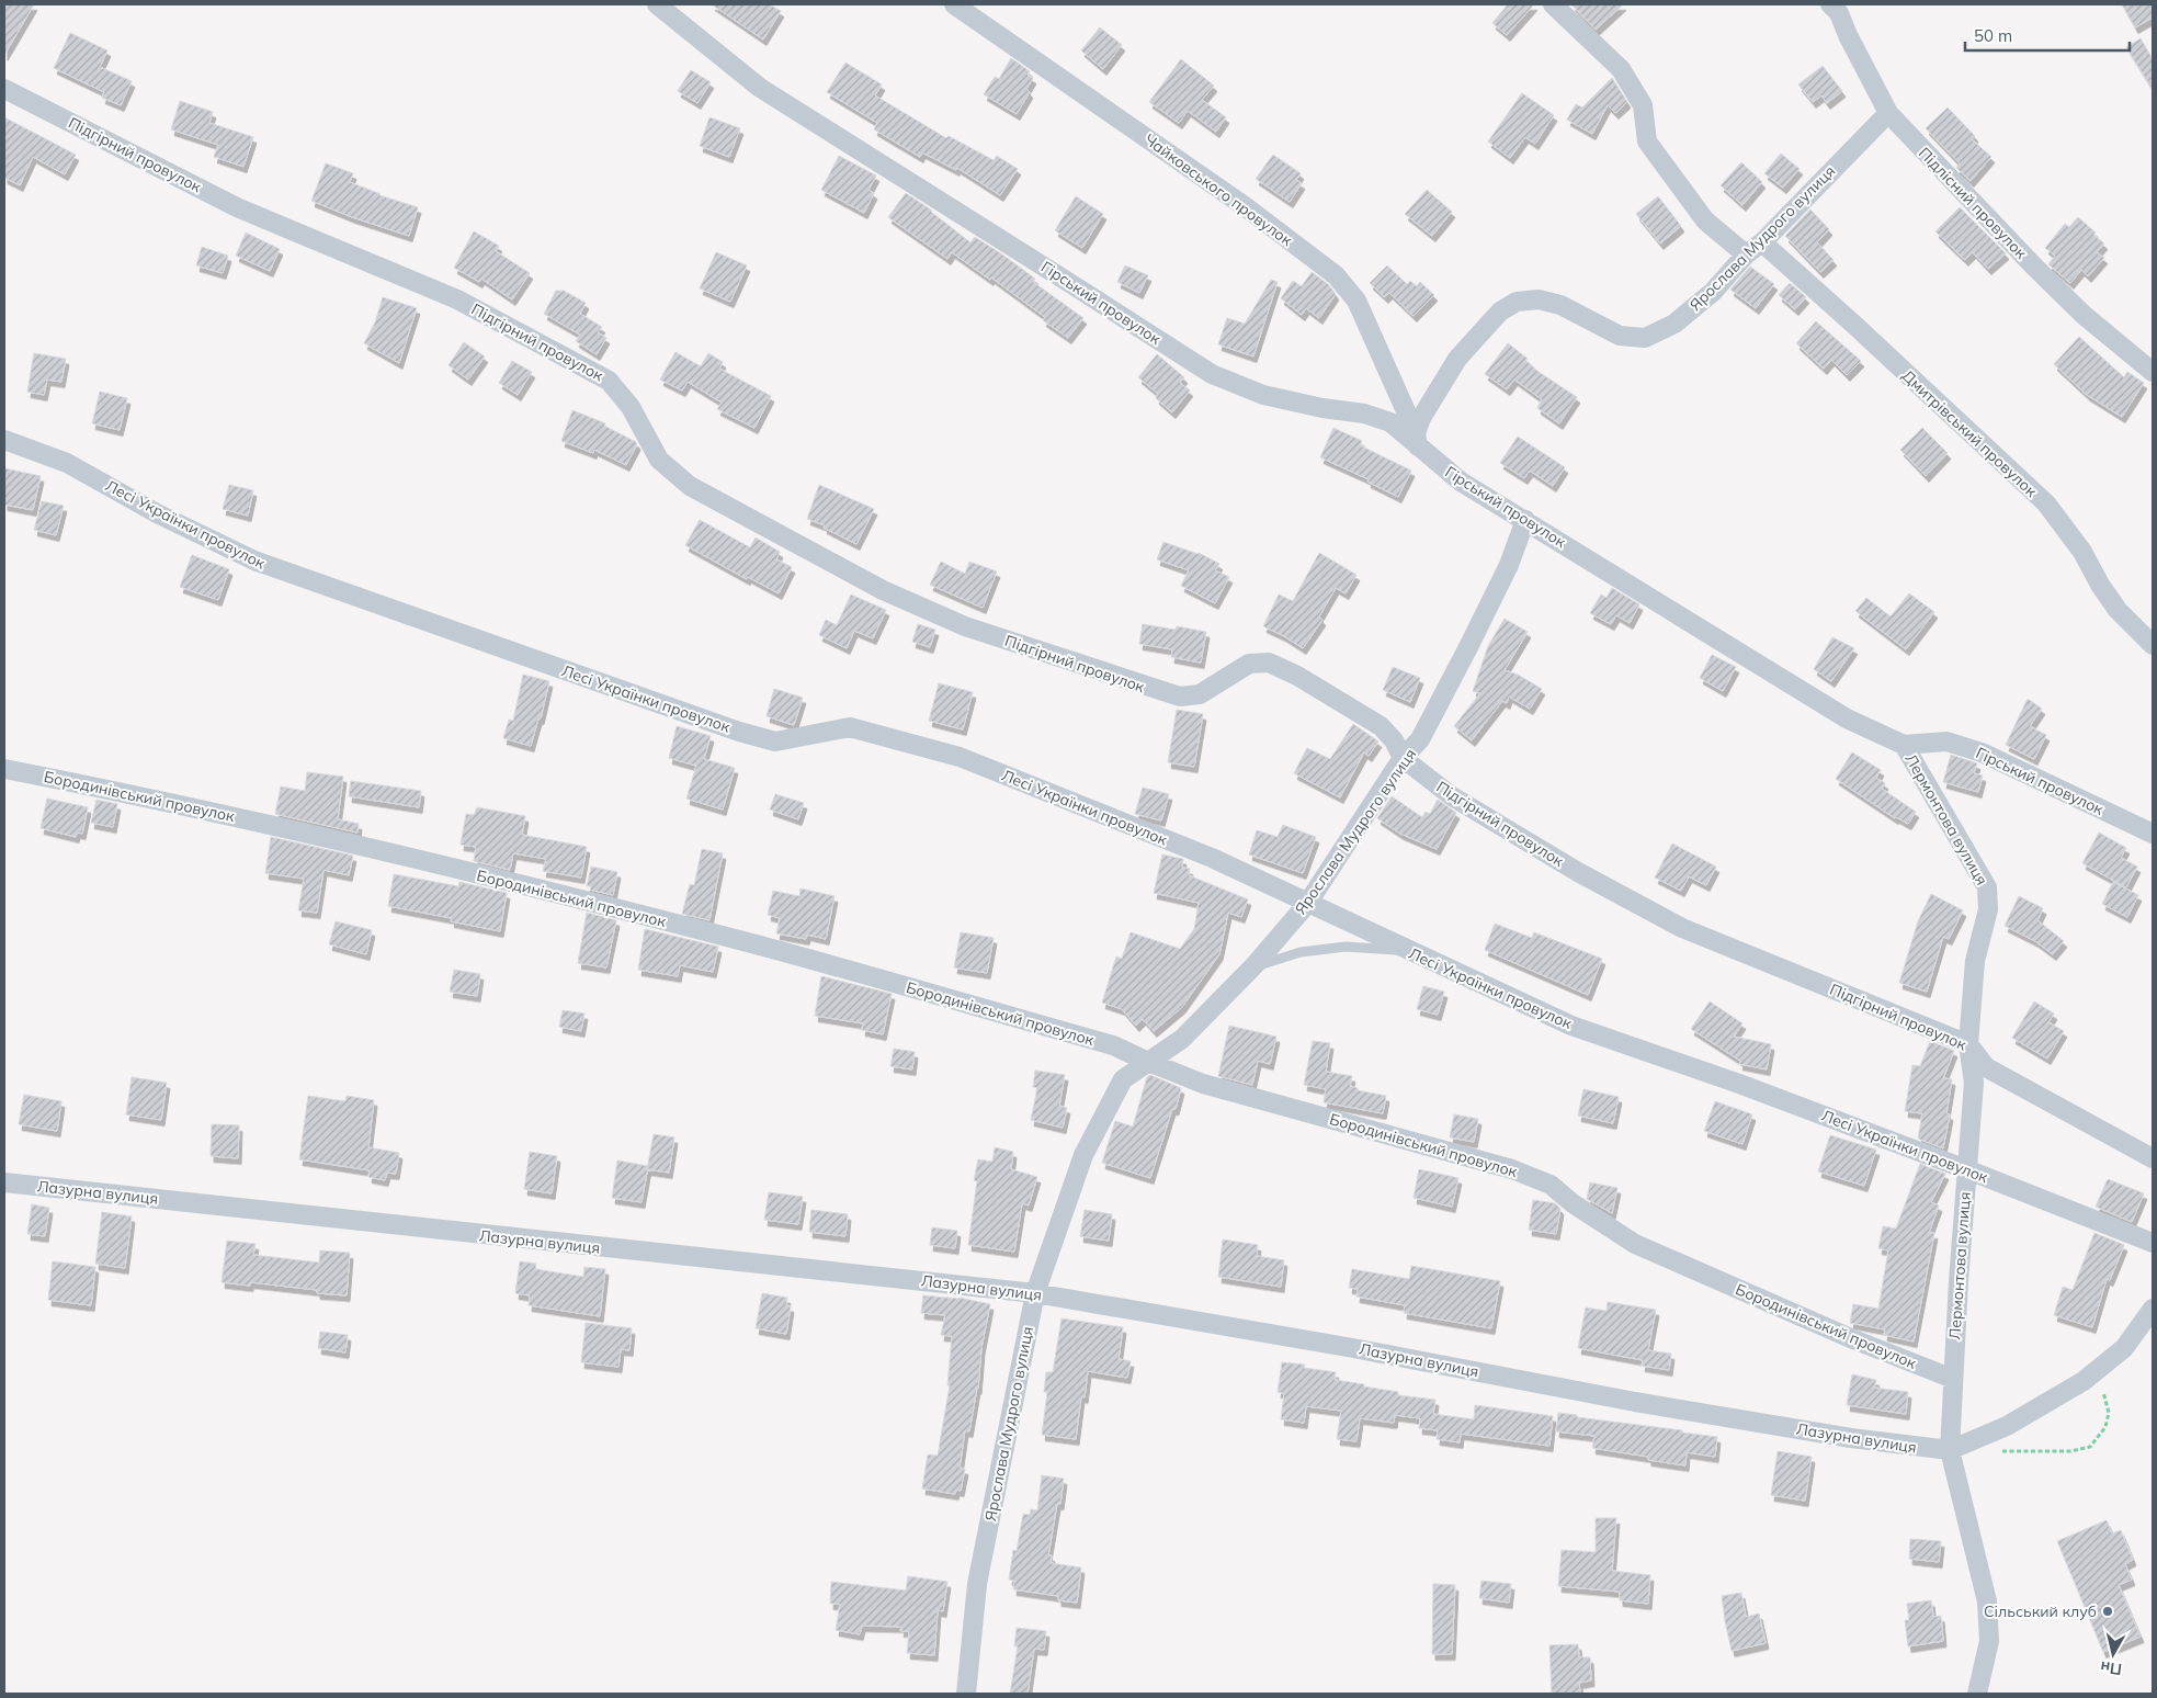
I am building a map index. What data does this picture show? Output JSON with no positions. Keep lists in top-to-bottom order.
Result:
{
  "streets": {
    "street": [
      "Підгірний провулок",
      "Чайковського провулок",
      "Підлісний провулок",
      "Ярослава Мудрого вулиця",
      "Гірський провулок",
      "Дмитрівський провулок",
      "Лесі Українки провулок",
      "Бородинівський провулок",
      "Лермонтова вулиця",
      "Лазурна вулиця"
    ]
  },
  "crossings": [
    ["Підгірний провулок", "Ярослава Мудрого вулиця"],
    ["Підгірний провулок", "Лермонтова вулиця"],
    ["Чайковського провулок", "Ярослава Мудрого вулиця"],
    ["Чайковського провулок", "Гірський провулок"],
    ["Підлісний провулок", "Ярослава Мудрого вулиця"],
    ["Ярослава Мудрого вулиця", "Гірський провулок"],
    ["Ярослава Мудрого вулиця", "Дмитрівський провулок"],
    ["Ярослава Мудрого вулиця", "Лесі Українки провулок"],
    ["Ярослава Мудрого вулиця", "Бородинівський провулок"],
    ["Ярослава Мудрого вулиця", "Лазурна вулиця"],
    ["Гірський провулок", "Лермонтова вулиця"],
    ["Лесі Українки провулок", "Лермонтова вулиця"],
    ["Бородинівський провулок", "Лермонтова вулиця"],
    ["Лермонтова вулиця", "Лазурна вулиця"]
  ],
  "places": ["Сільський клуб"],
  "scale_bar": "50 m",
  "north": "bottom"
}
